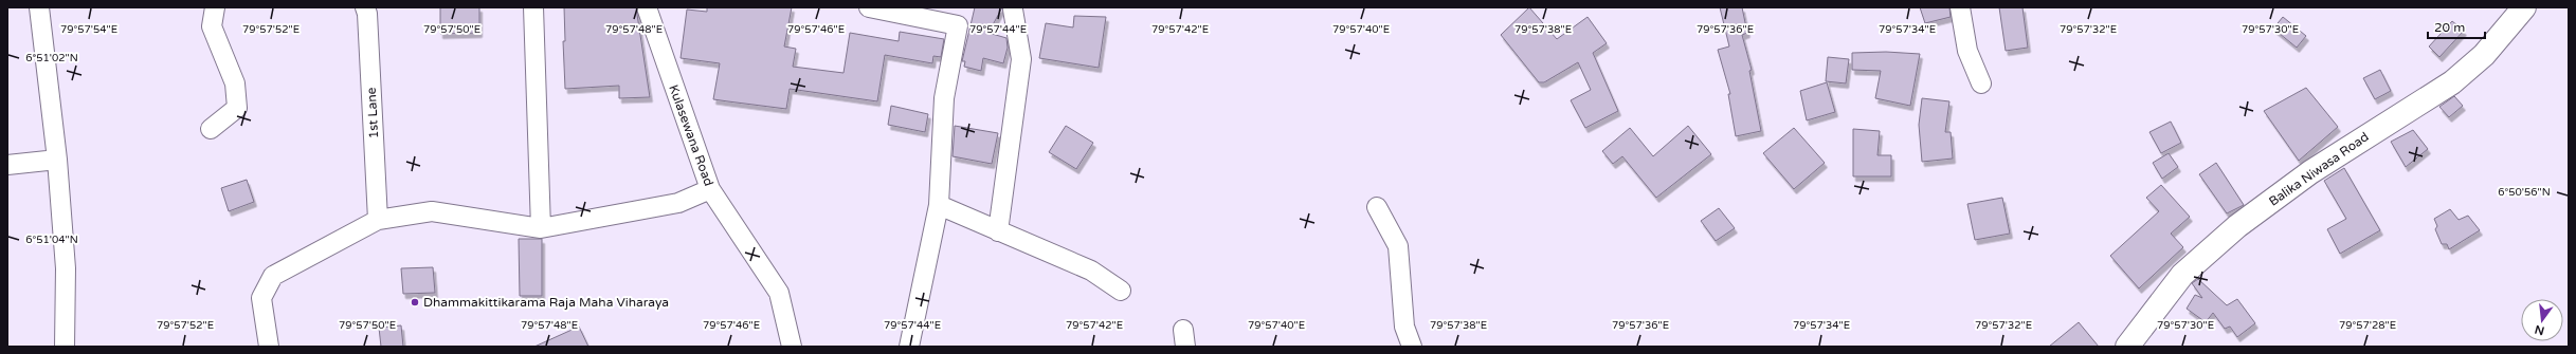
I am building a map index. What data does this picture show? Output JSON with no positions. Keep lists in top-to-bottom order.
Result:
{
  "streets": {
    "street": ["1st Lane", "Kulasewana Road", "Balika Niwasa Road"]
  },
  "places": ["Dhammakittikarama Raja Maha Viharaya"],
  "scale_bar": "20 m",
  "north": "bottom",
  "coordinates": [
    "79°57'52\"E",
    "79°57'50\"E",
    "79°57'48\"E",
    "79°57'46\"E",
    "79°57'44\"E",
    "79°57'42\"E",
    "79°57'40\"E",
    "79°57'38\"E",
    "79°57'36\"E",
    "79°57'34\"E",
    "79°57'32\"E",
    "79°57'30\"E",
    "79°57'54\"E",
    "6°51'02\"N",
    "6°50'56\"N",
    "6°51'04\"N",
    "79°57'28\"E"
  ]
}
